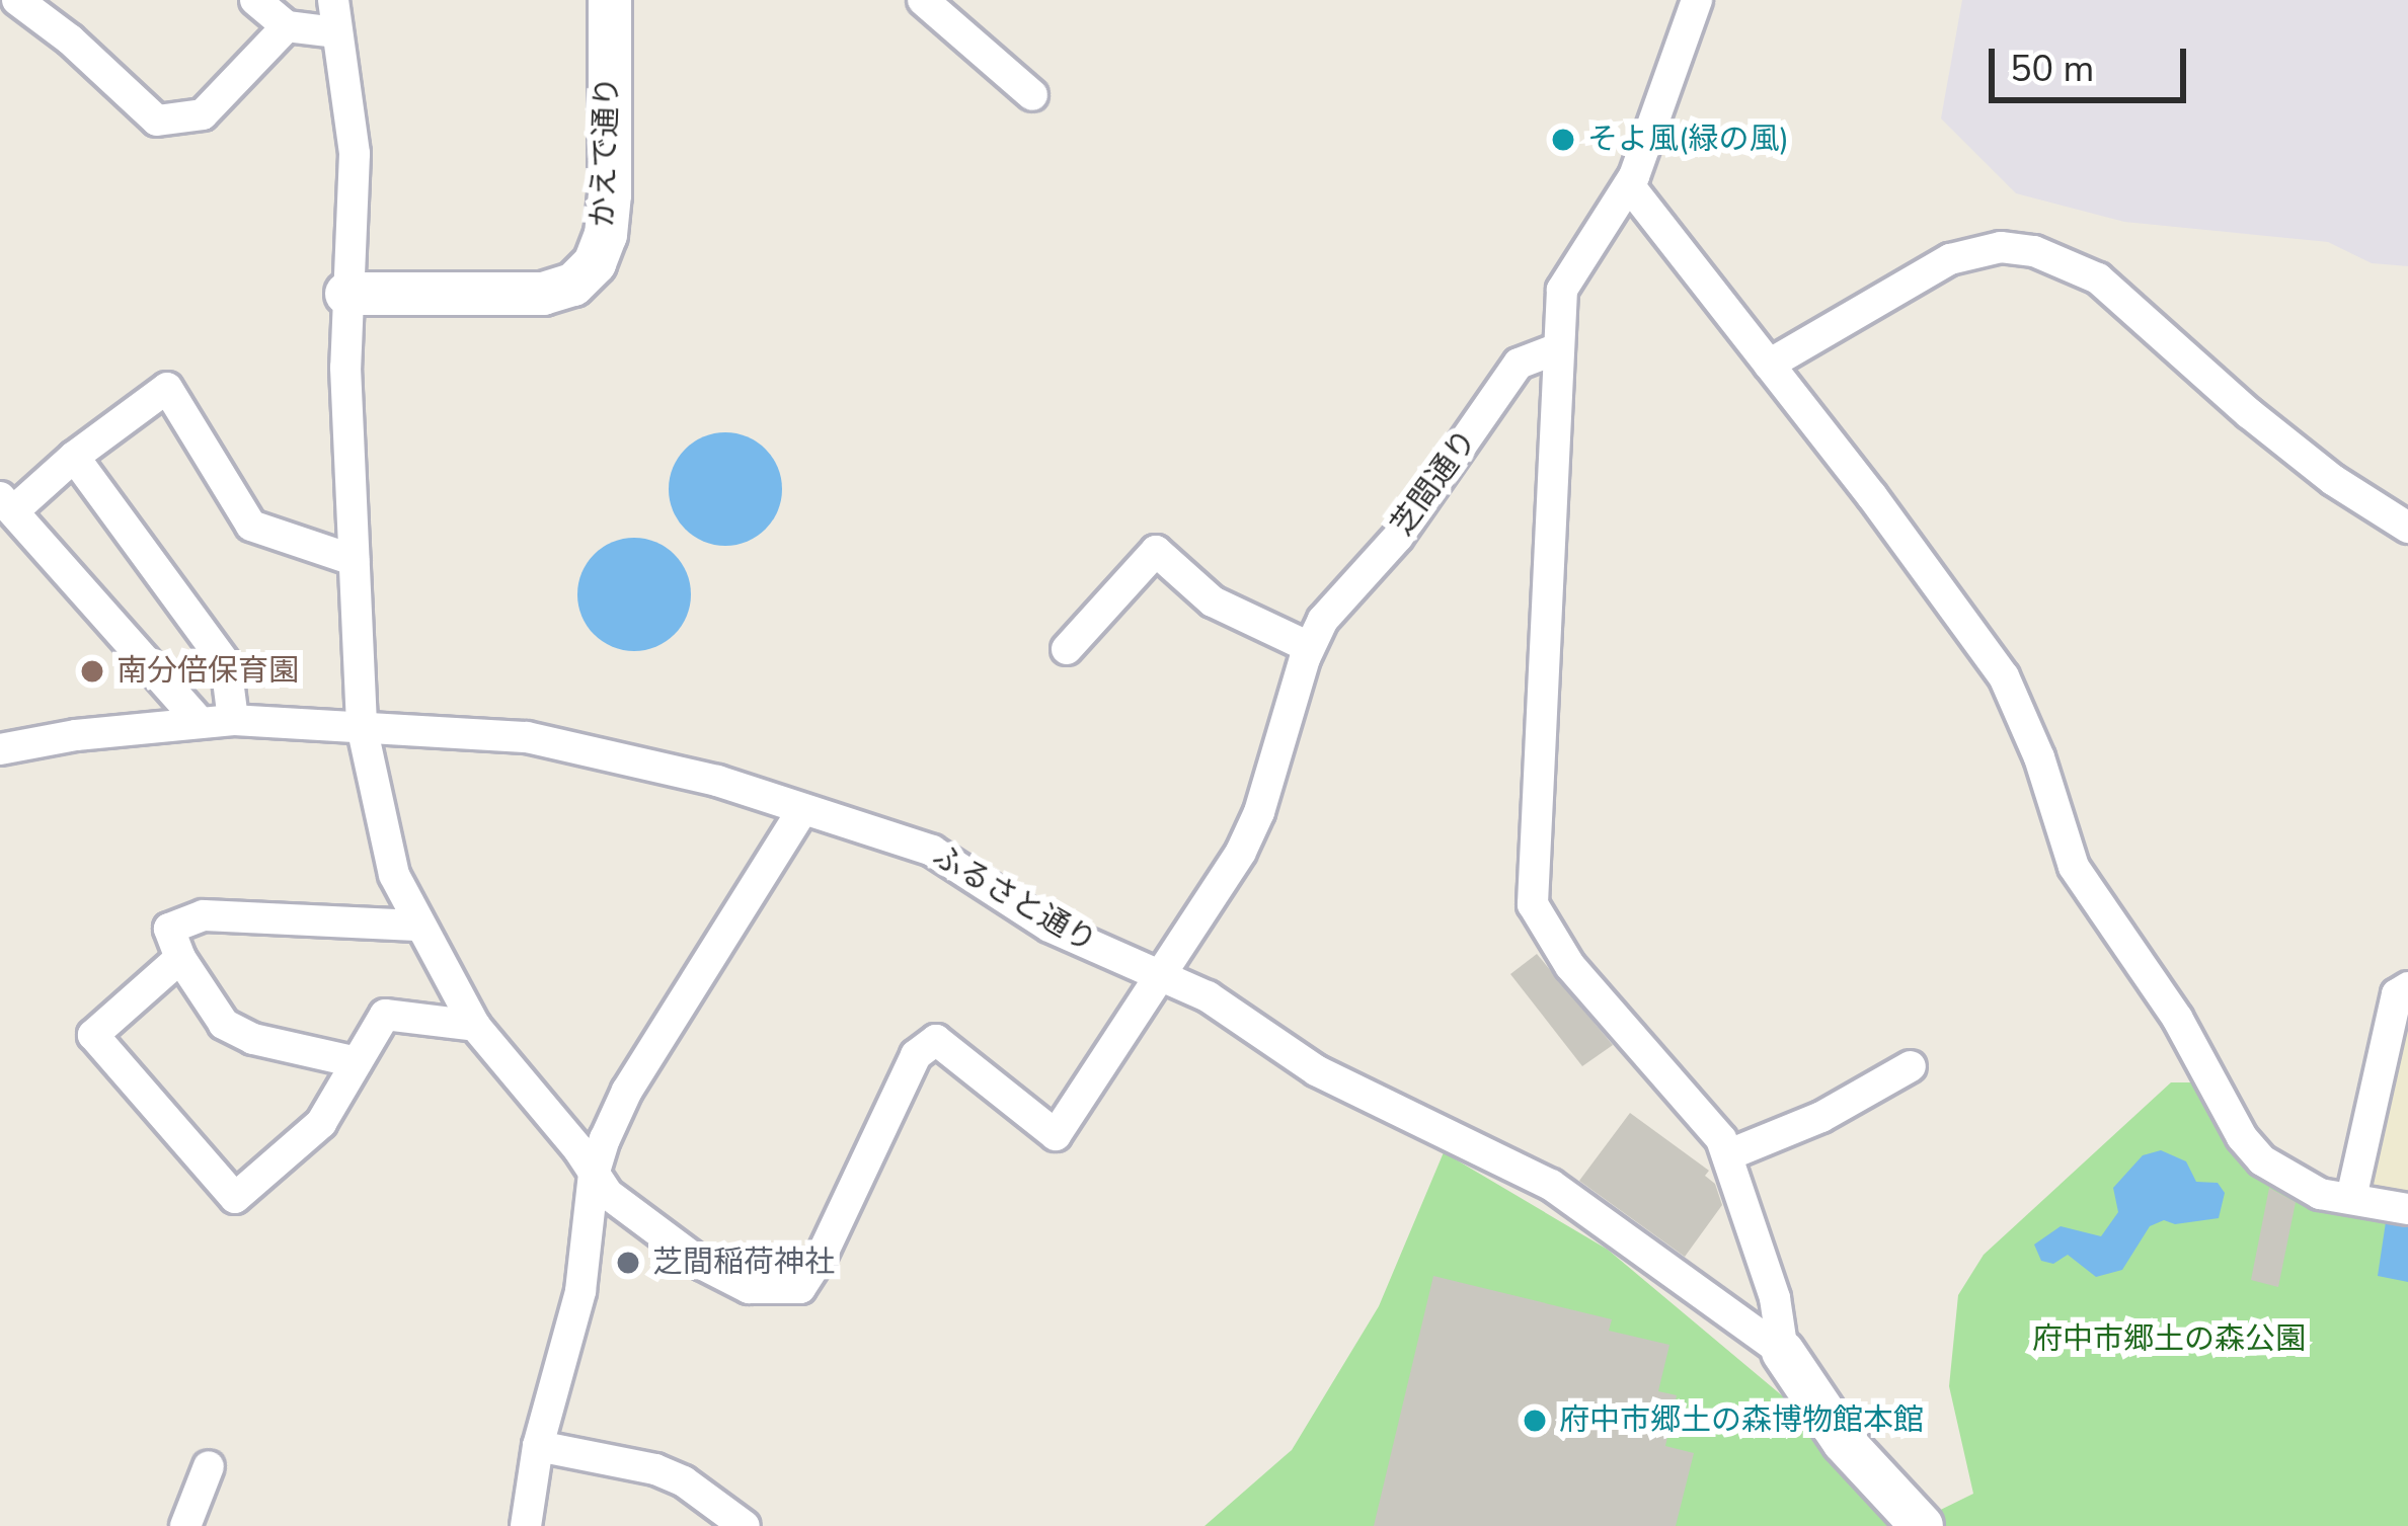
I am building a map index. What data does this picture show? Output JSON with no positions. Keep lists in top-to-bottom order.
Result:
{
  "streets": {
    "street": ["かえで通り", "芝間通り", "ふるさと通り"]
  },
  "crossings": [
    ["芝間通り", "ふるさと通り"]
  ],
  "parks": ["府中市郷土の森公園"],
  "places": [
    "そよ風(緑の風)",
    "南分倍保育園",
    "芝間稲荷神社",
    "府中市郷土の森博物館本館"
  ],
  "scale_bar": "50 m"
}
